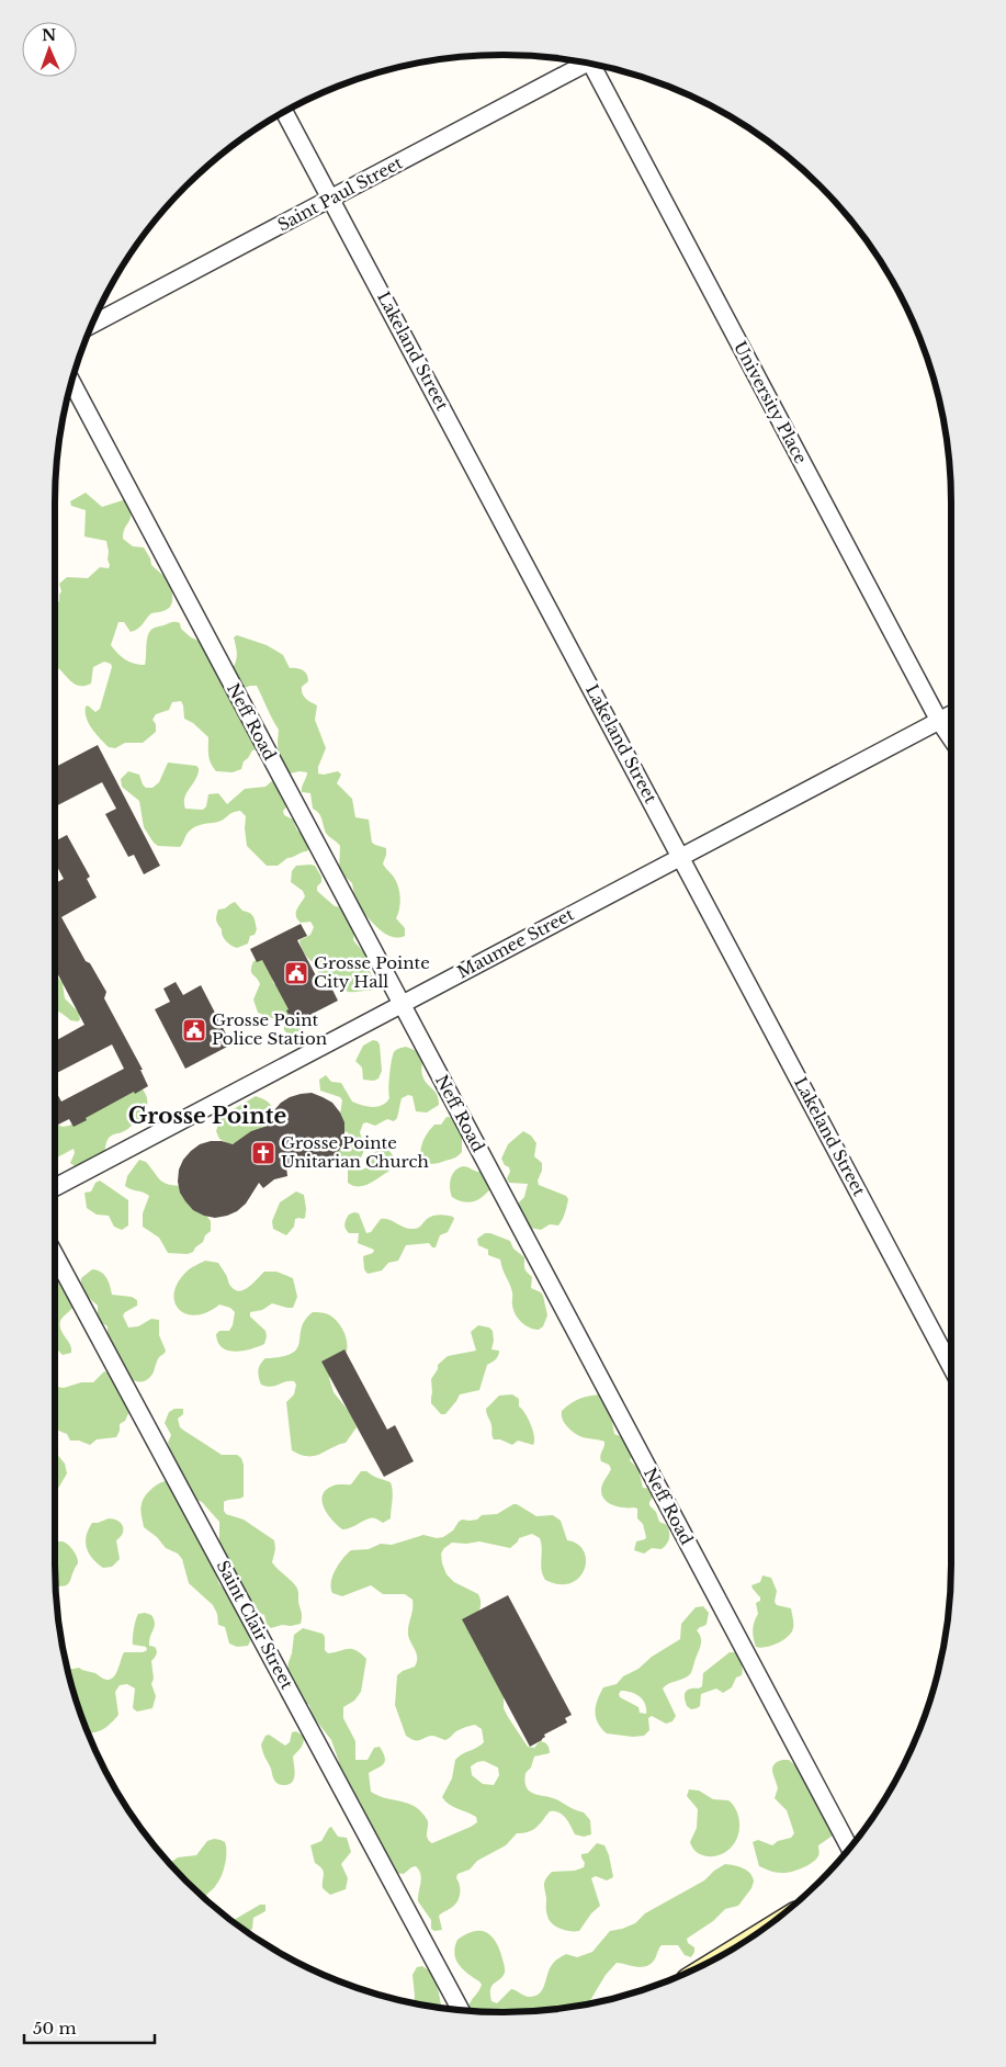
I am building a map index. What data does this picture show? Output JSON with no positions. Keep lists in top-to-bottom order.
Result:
{
  "streets": {
    "street": [
      "Saint Paul Street",
      "Lakeland Street",
      "University Place",
      "Neff Road",
      "Maumee Street",
      "Saint Clair Street"
    ]
  },
  "crossings": [
    ["Saint Paul Street", "Lakeland Street"],
    ["Lakeland Street", "Maumee Street"],
    ["University Place", "Maumee Street"],
    ["Neff Road", "Maumee Street"]
  ],
  "districts": ["Grosse Pointe"],
  "places": {
    "public building": ["Grosse Pointe City Hall", "Grosse Point Police Station"],
    "church": ["Grosse Pointe Unitarian Church"]
  },
  "scale_bar": "50 m",
  "north": "top"
}
